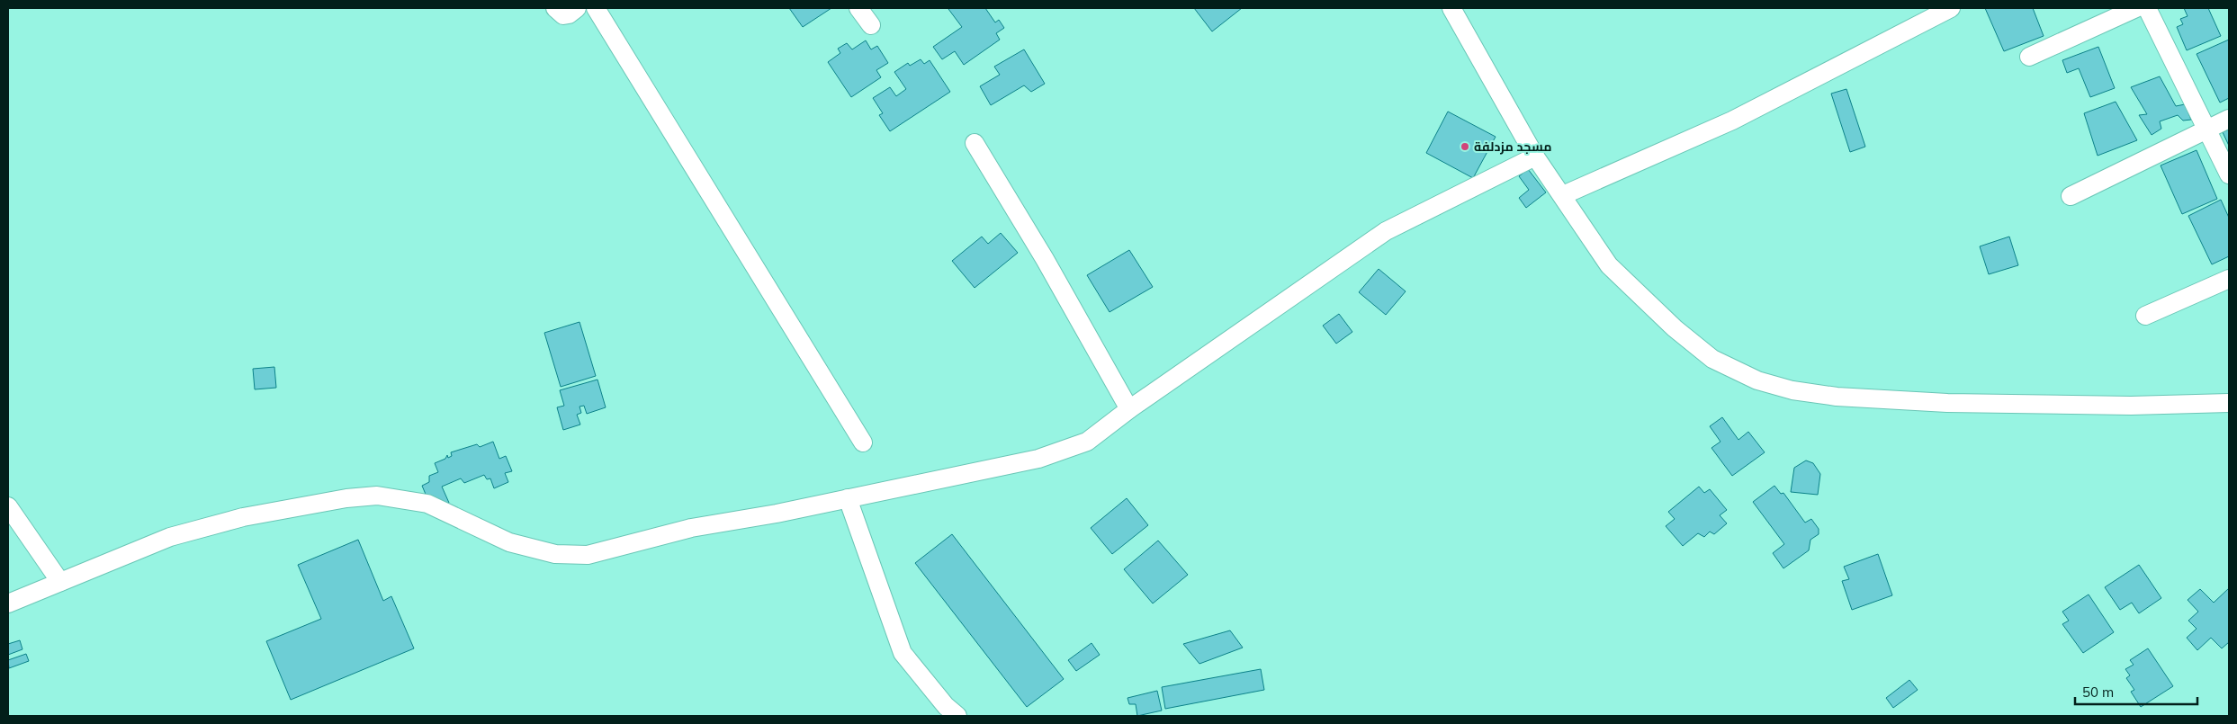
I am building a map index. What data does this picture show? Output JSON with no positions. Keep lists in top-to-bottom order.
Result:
{
  "places": ["مسجد مزدلفة"],
  "scale_bar": "50 m"
}
